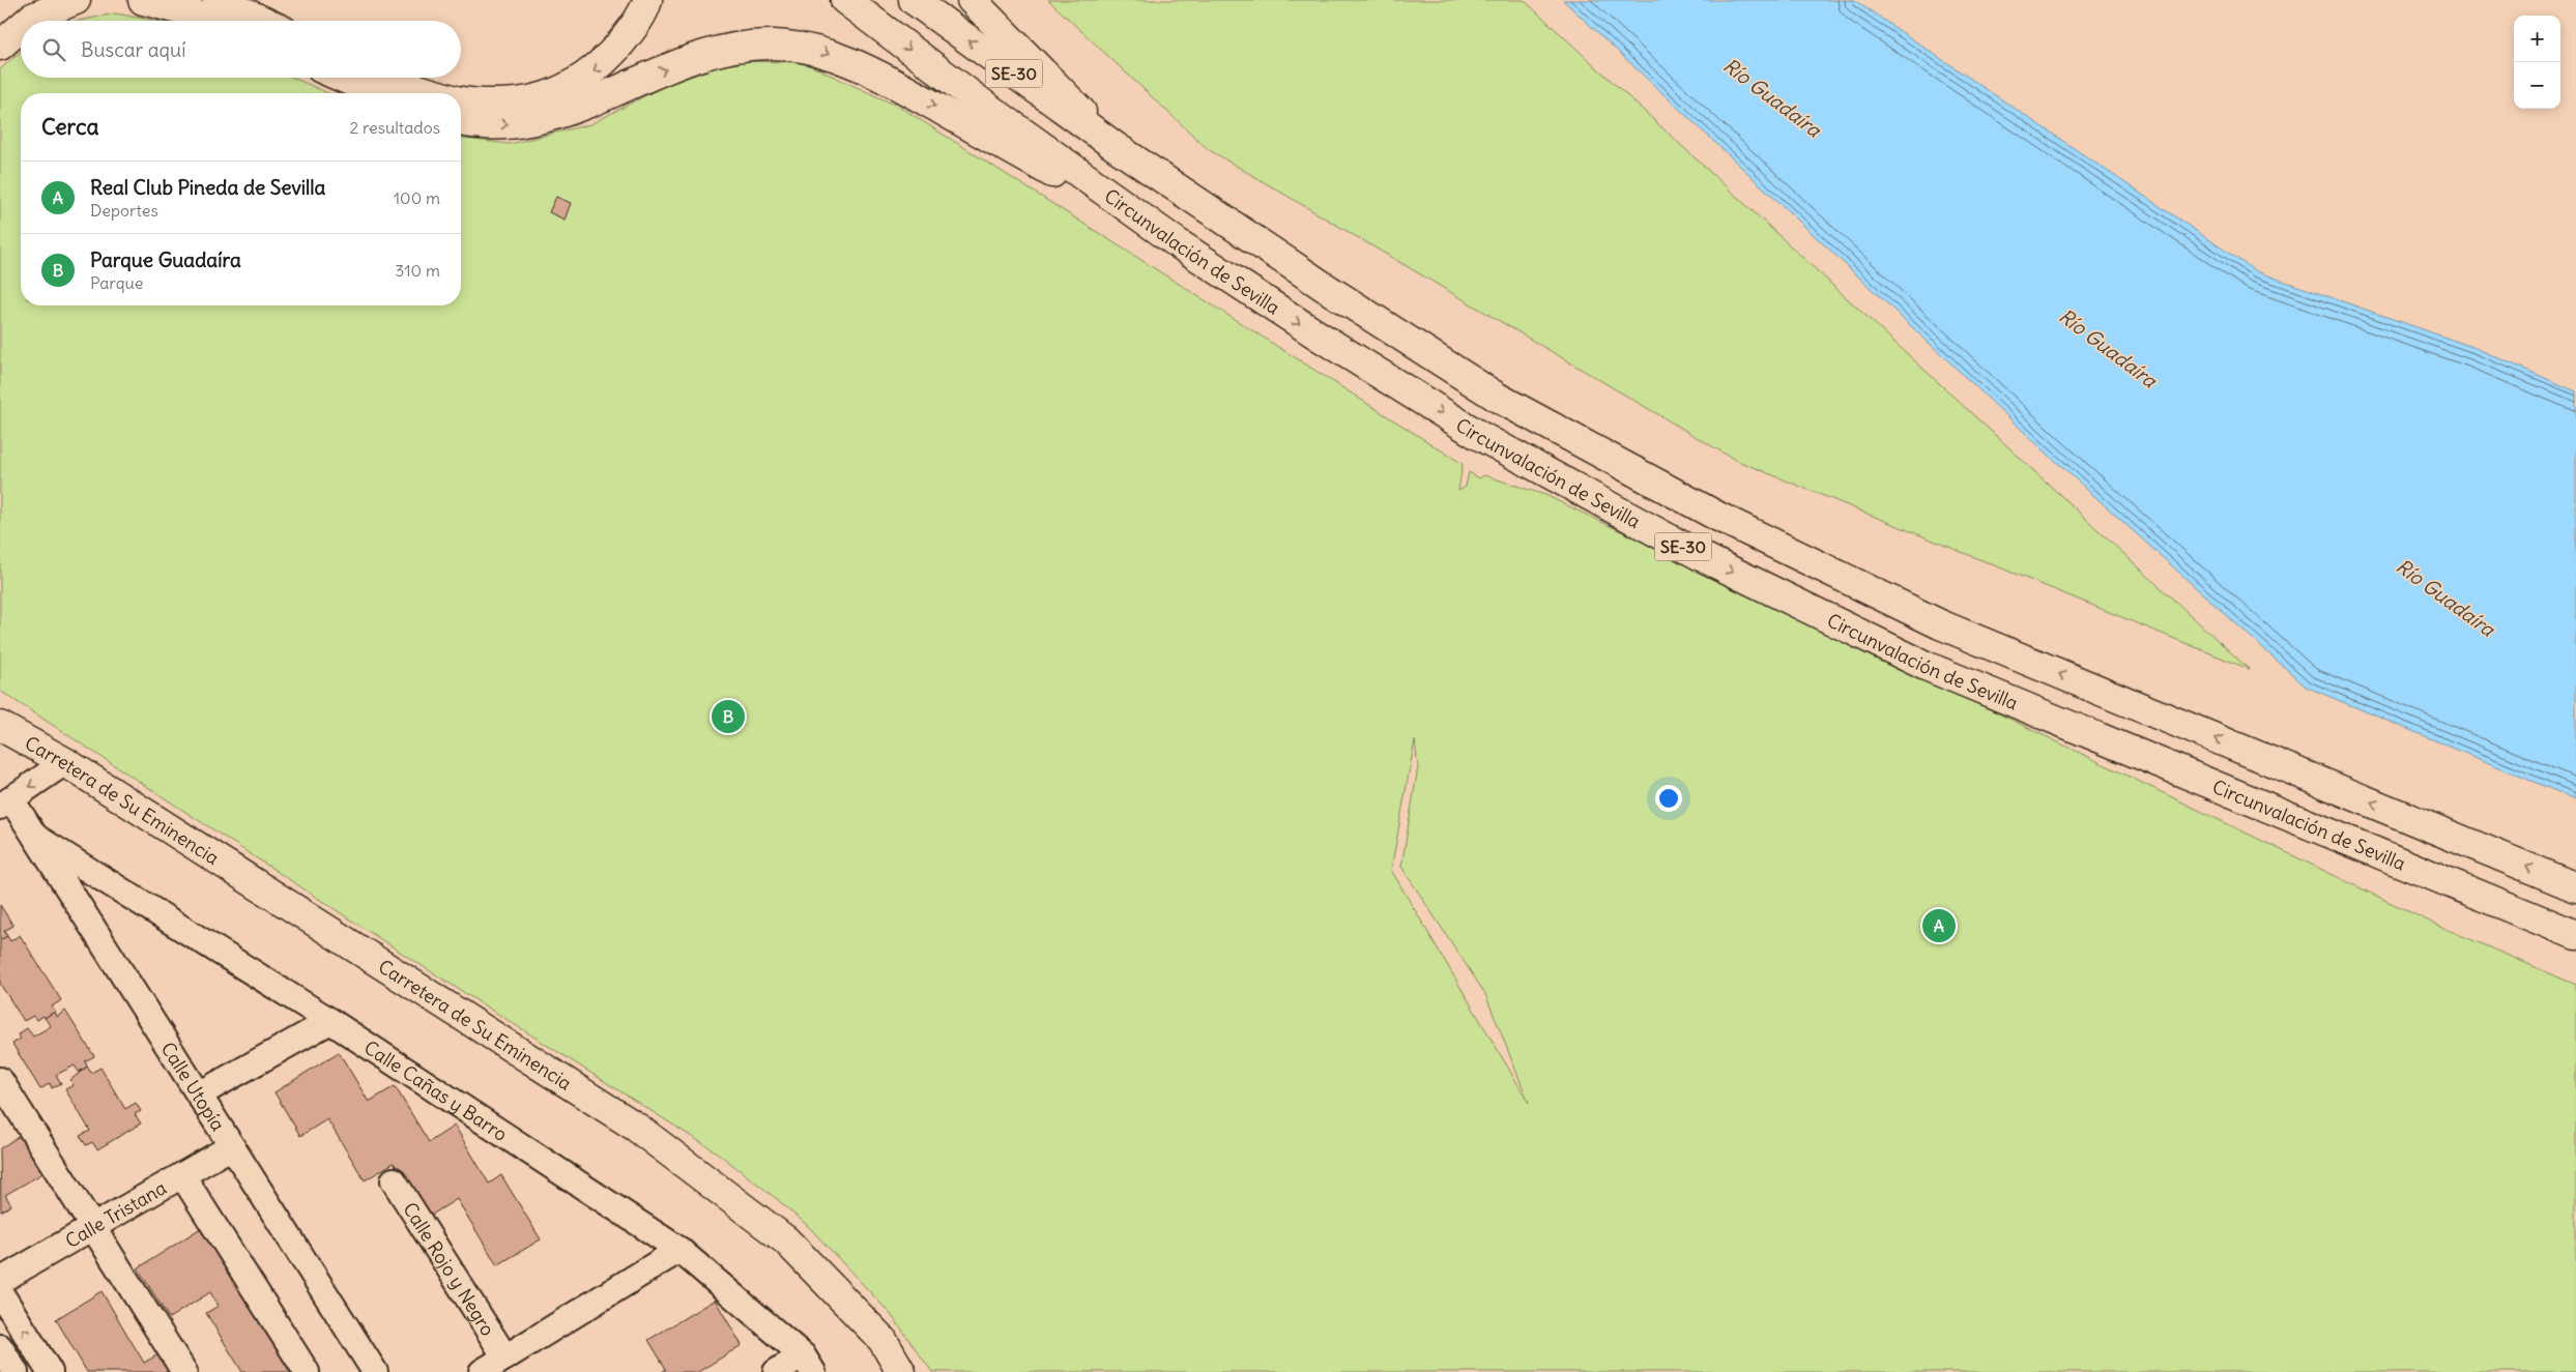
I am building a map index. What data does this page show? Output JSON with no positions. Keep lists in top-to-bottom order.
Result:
{
  "streets": {
    "main road": ["SE-30", "Circunvalación de Sevilla", "Carretera de Su Eminencia"],
    "street": [
      "Calle Utopía",
      "Calle Cañas y Barro",
      "Calle Tristana",
      "Calle Rojo y Negro"
    ]
  },
  "crossings": [
    ["Calle Utopía", "Calle Cañas y Barro"],
    ["Calle Utopía", "Calle Tristana"]
  ],
  "water": ["Río Guadaíra"],
  "page": {
    "map_buttons": ["+", "−"],
    "search": "Buscar aquí",
    "heading": ["Cerca", "2 resultados"],
    "list": [
      {
        "mark": "A",
        "name": "Real Club Pineda de Sevilla",
        "note": "Deportes",
        "value": "100 m"
      },
      {
        "mark": "B",
        "name": "Parque Guadaíra",
        "note": "Parque",
        "value": "310 m"
      }
    ],
    "pins": ["B", "A"]
  }
}
